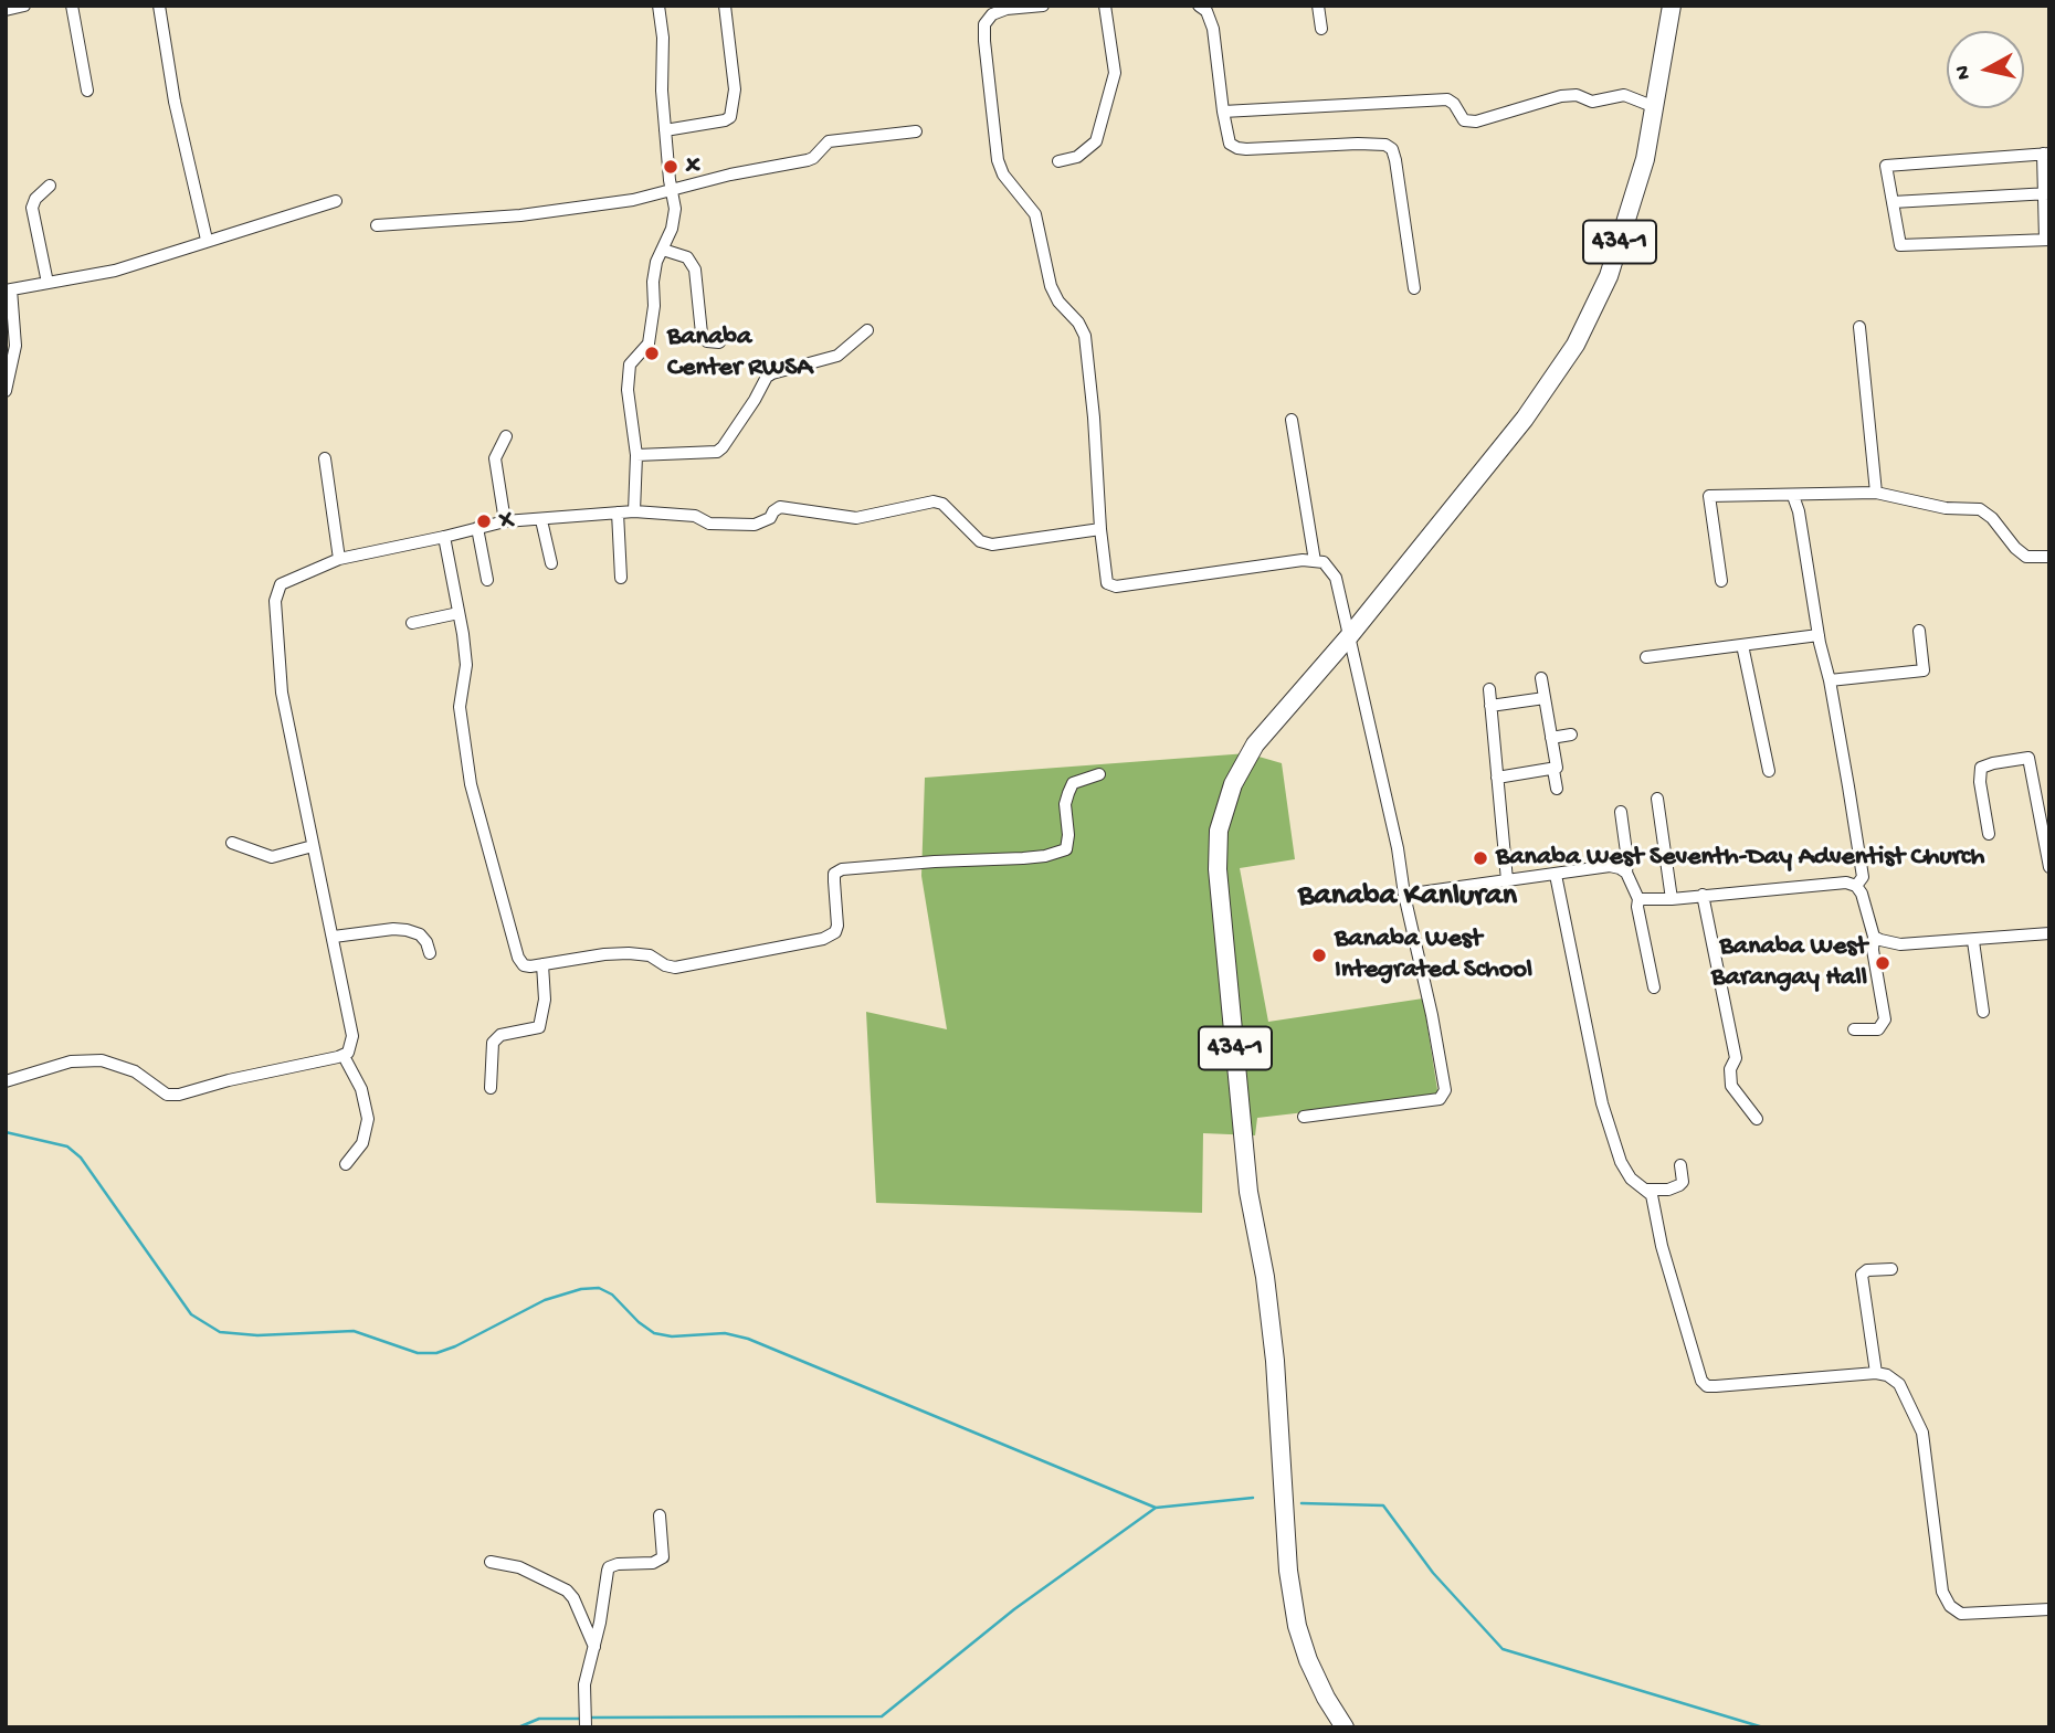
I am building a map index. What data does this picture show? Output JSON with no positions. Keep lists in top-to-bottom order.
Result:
{
  "streets": {
    "main road": ["434-1"]
  },
  "districts": ["Banaba Kanluran"],
  "places": [
    "x",
    "Banaba Center RWSA",
    "X",
    "Banaba West Seventh-Day Adventist Church",
    "Banaba West Integrated School",
    "Banaba West Barangay Hall"
  ],
  "north": "left"
}
